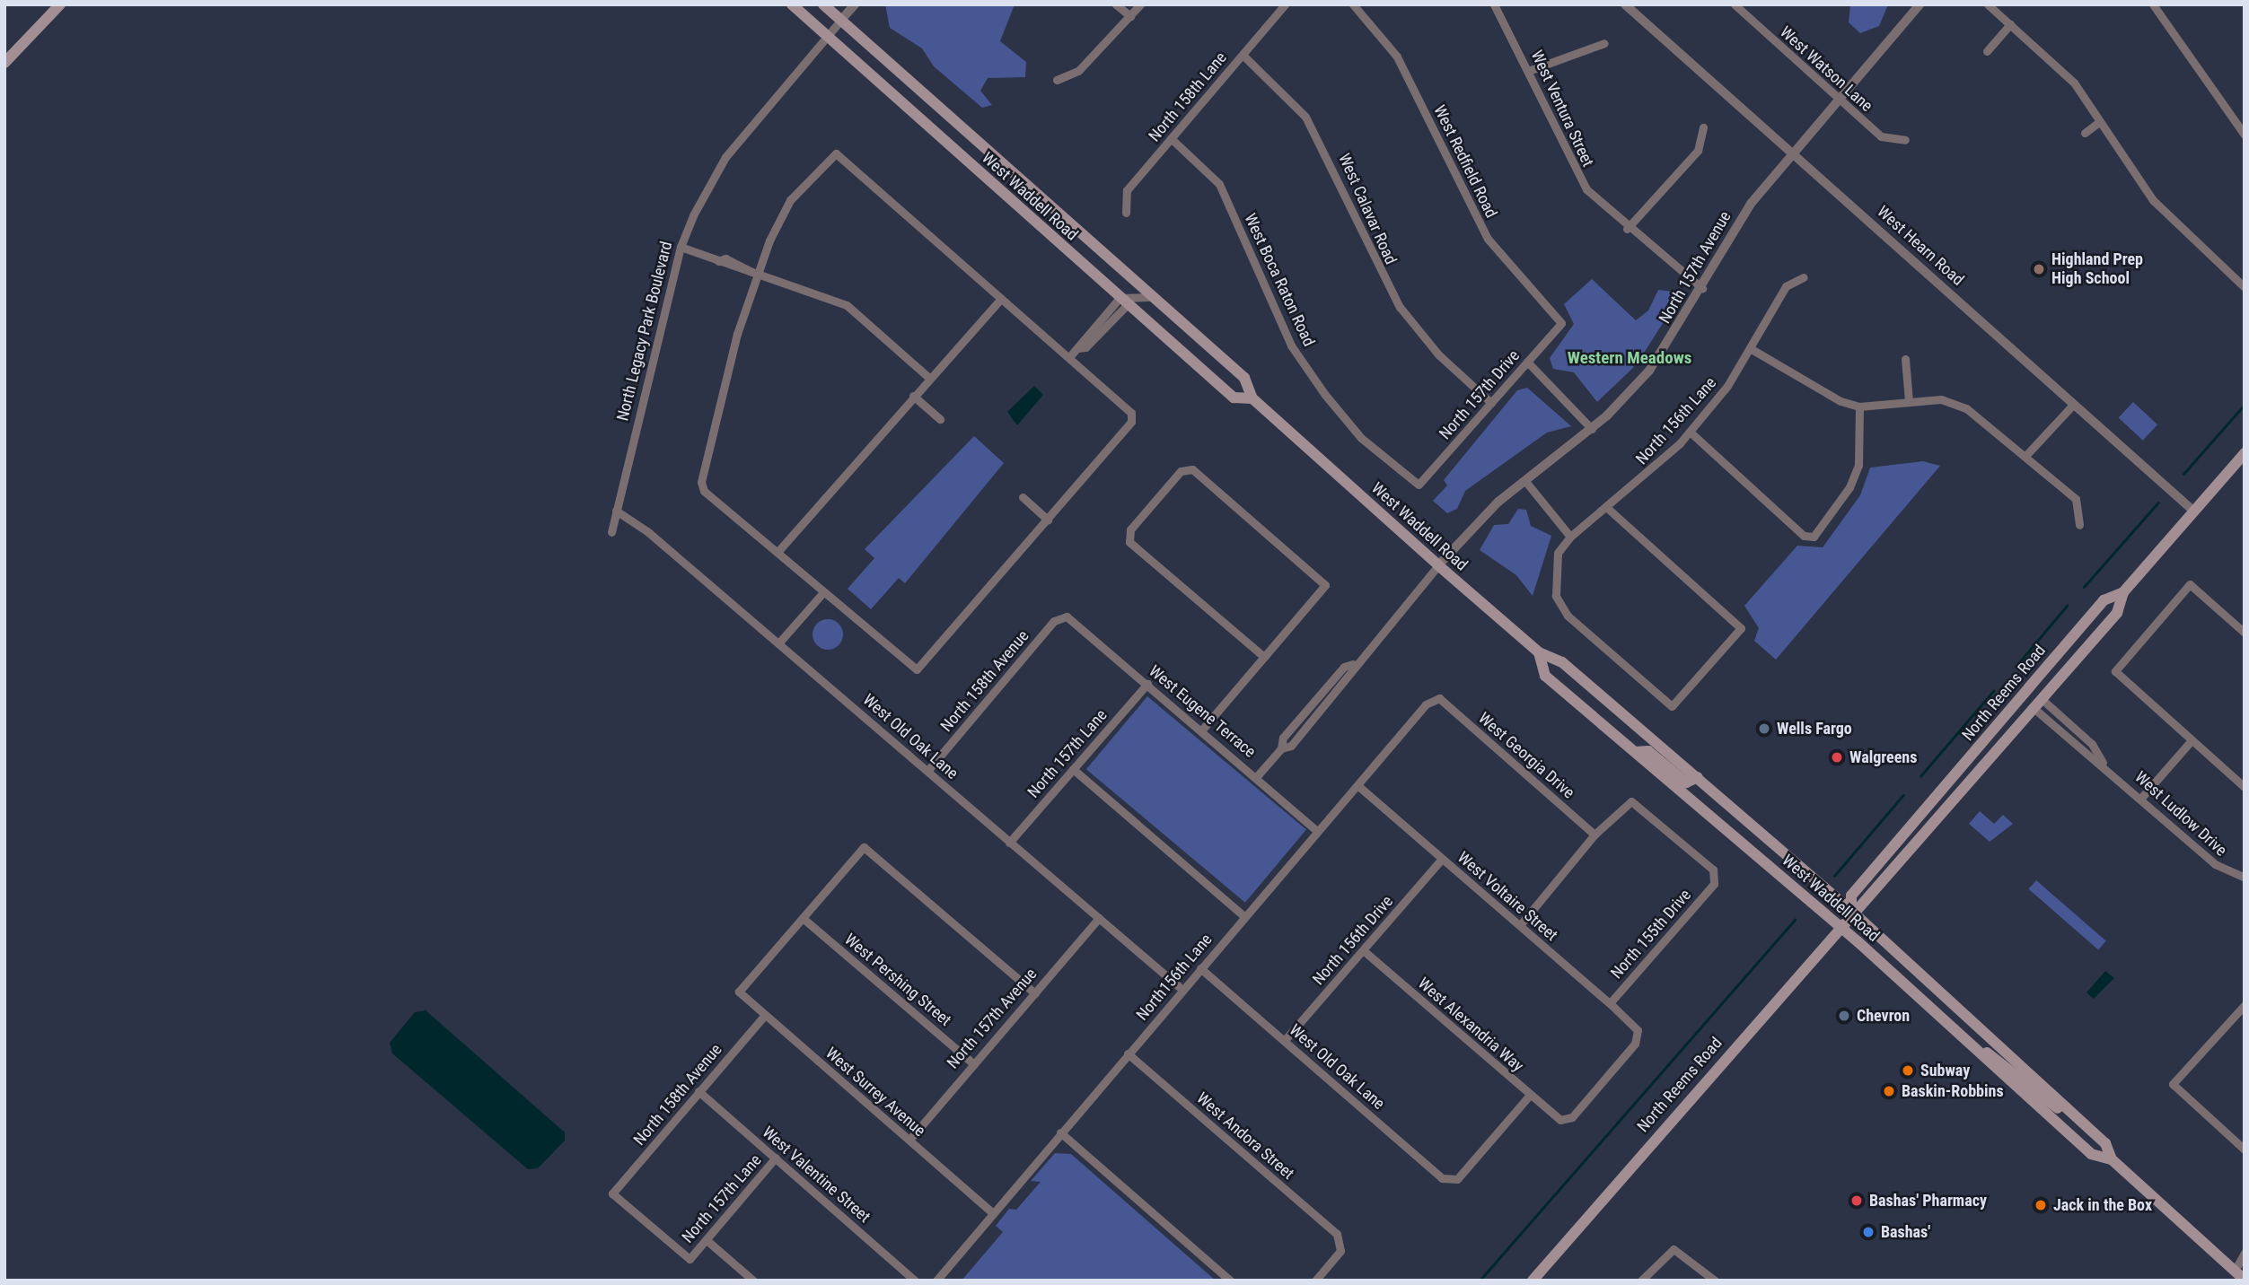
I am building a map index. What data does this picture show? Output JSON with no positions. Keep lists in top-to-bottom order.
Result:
{
  "streets": {
    "main road": ["West Waddell Road", "North Reems Road"],
    "street": [
      "West Watson Lane",
      "North 158th Lane",
      "West Ventura Street",
      "West Redfield Road",
      "West Calavar Road",
      "West Hearn Road",
      "North 157th Avenue",
      "West Boca Raton Road",
      "North Legacy Park Boulevard",
      "North 157th Drive",
      "North 156th Lane",
      "North 158th Avenue",
      "West Eugene Terrace",
      "West Old Oak Lane",
      "North 157th Lane",
      "West Georgia Drive",
      "West Ludlow Drive",
      "West Voltaire Street",
      "North 155th Drive",
      "North 156th Drive",
      "North156th Lane",
      "West Pershing Street",
      "West Alexandria Way",
      "West Surrey Avenue",
      "West Andora Street",
      "West Valentine Street"
    ]
  },
  "crossings": [
    ["West Watson Lane", "North 157th Avenue"],
    ["North 158th Lane", "West Calavar Road"],
    ["North 158th Lane", "West Boca Raton Road"],
    ["West Ventura Street", "North 157th Avenue"],
    ["West Redfield Road", "North 157th Drive"],
    ["West Waddell Road", "North 157th Avenue"],
    ["West Waddell Road", "North Legacy Park Boulevard"],
    ["West Waddell Road", "North Reems Road"],
    ["West Calavar Road", "North 157th Drive"],
    ["West Hearn Road", "North 157th Avenue"],
    ["West Hearn Road", "North Reems Road"],
    ["North 157th Avenue", "West Eugene Terrace"],
    ["North 157th Avenue", "West Old Oak Lane"],
    ["North 157th Avenue", "West Pershing Street"],
    ["North 157th Avenue", "West Surrey Avenue"],
    ["West Boca Raton Road", "North 157th Drive"],
    ["North Legacy Park Boulevard", "West Old Oak Lane"],
    ["North 158th Avenue", "West Eugene Terrace"],
    ["North 158th Avenue", "West Old Oak Lane"],
    ["North 158th Avenue", "North 157th Lane"],
    ["North 158th Avenue", "West Surrey Avenue"],
    ["North 158th Avenue", "West Valentine Street"],
    ["North Reems Road", "West Ludlow Drive"],
    ["West Eugene Terrace", "North 157th Lane"],
    ["West Eugene Terrace", "North156th Lane"],
    ["West Old Oak Lane", "North 157th Lane"],
    ["West Old Oak Lane", "North 156th Drive"],
    ["West Old Oak Lane", "North156th Lane"],
    ["West Old Oak Lane", "West Alexandria Way"],
    ["North 157th Lane", "West Valentine Street"],
    ["West Georgia Drive", "North 155th Drive"],
    ["West Georgia Drive", "North156th Lane"],
    ["West Voltaire Street", "North 155th Drive"],
    ["West Voltaire Street", "North 156th Drive"],
    ["West Voltaire Street", "North156th Lane"],
    ["West Voltaire Street", "West Alexandria Way"],
    ["North 156th Drive", "West Alexandria Way"],
    ["North156th Lane", "West Surrey Avenue"],
    ["North156th Lane", "West Andora Street"],
    ["West Pershing Street", "West Surrey Avenue"]
  ],
  "districts": ["Western Meadows"],
  "places": [
    "Highland Prep High School",
    "Wells Fargo",
    "Walgreens",
    "Chevron",
    "Subway",
    "Baskin-Robbins",
    "Bashas' Pharmacy",
    "Jack in the Box",
    "Bashas'"
  ]
}
